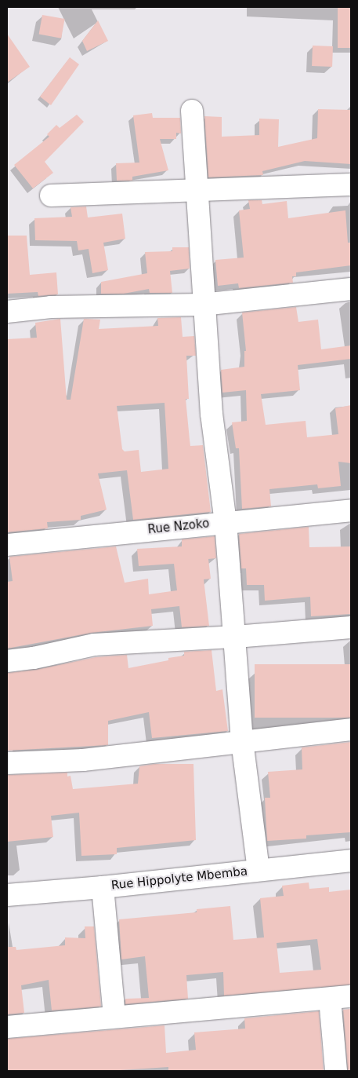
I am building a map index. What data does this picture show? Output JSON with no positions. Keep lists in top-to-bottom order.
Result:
{
  "streets": {
    "street": ["Rue Nzoko", "Rue Hippolyte Mbemba"]
  }
}
